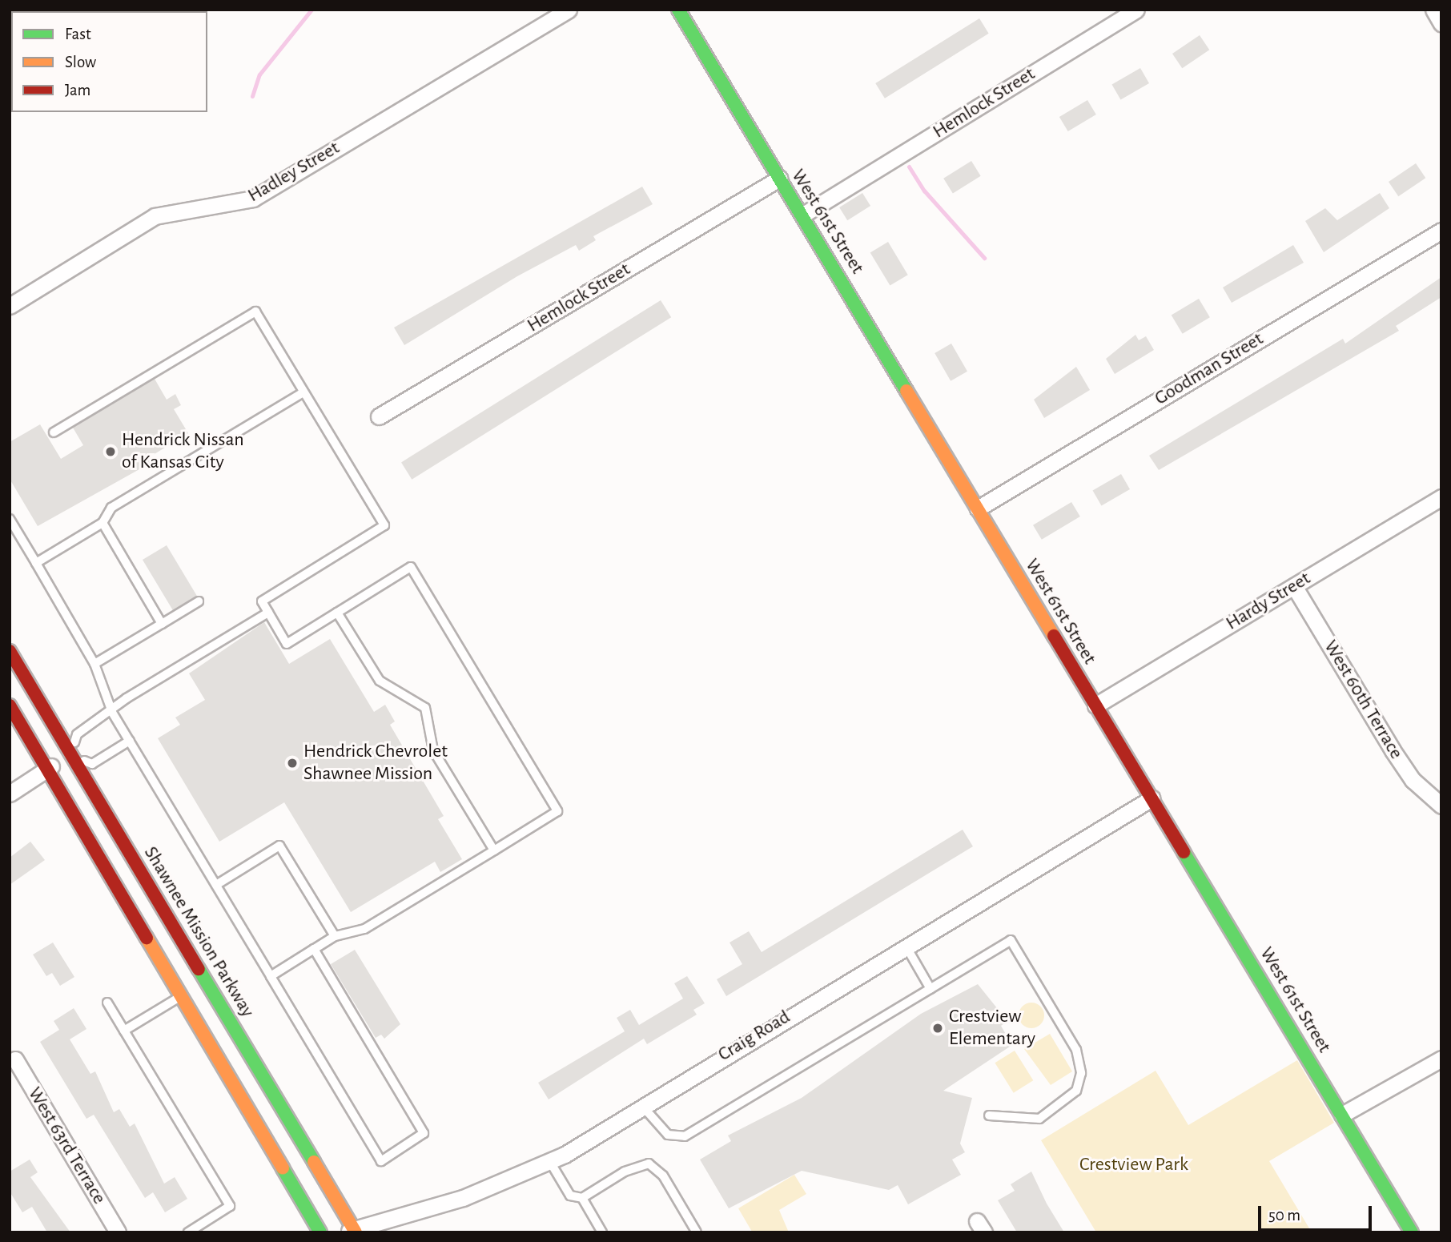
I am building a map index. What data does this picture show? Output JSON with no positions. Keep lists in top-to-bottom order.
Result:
{
  "streets": {
    "main road": ["West 61st Street", "Shawnee Mission Parkway"],
    "street": [
      "Hemlock Street",
      "Hadley Street",
      "Goodman Street",
      "Hardy Street",
      "West 60th Terrace",
      "Craig Road",
      "West 63rd Terrace"
    ]
  },
  "crossings": [
    ["Hemlock Street", "West 61st Street"],
    ["West 61st Street", "Goodman Street"],
    ["West 61st Street", "Hardy Street"],
    ["West 61st Street", "Craig Road"],
    ["Hardy Street", "West 60th Terrace"],
    ["Shawnee Mission Parkway", "Craig Road"]
  ],
  "parks": ["Crestview Park"],
  "places": ["Hendrick Nissan of Kansas City", "Hendrick Chevrolet Shawnee Mission", "Crestview Elementary"],
  "legend": ["Fast", "Slow", "Jam"],
  "scale_bar": "50 m"
}
